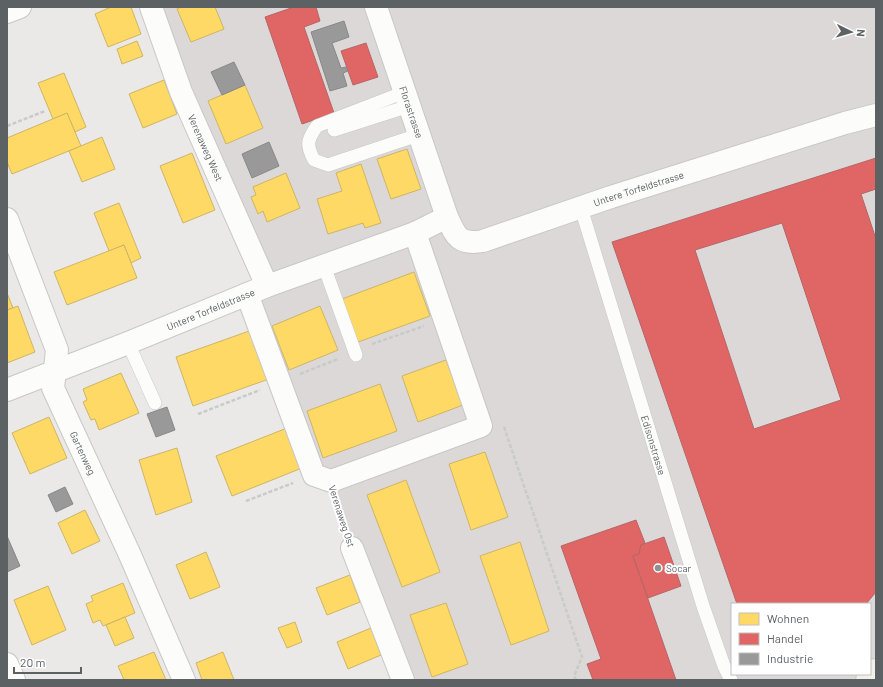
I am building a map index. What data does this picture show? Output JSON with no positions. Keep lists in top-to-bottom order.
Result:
{
  "streets": {
    "street": [
      "Florastrasse",
      "Verenaweg West",
      "Untere Torfeldstrasse",
      "Gartenweg",
      "Verenaweg Ost"
    ],
    "lane": ["Edisonstrasse"]
  },
  "crossings": [
    ["Florastrasse", "Untere Torfeldstrasse"],
    ["Verenaweg West", "Untere Torfeldstrasse"],
    ["Untere Torfeldstrasse", "Edisonstrasse"],
    ["Untere Torfeldstrasse", "Gartenweg"]
  ],
  "places": ["Socar"],
  "legend": ["Wohnen", "Handel", "Industrie"],
  "scale_bar": "20 m",
  "north": "right"
}
